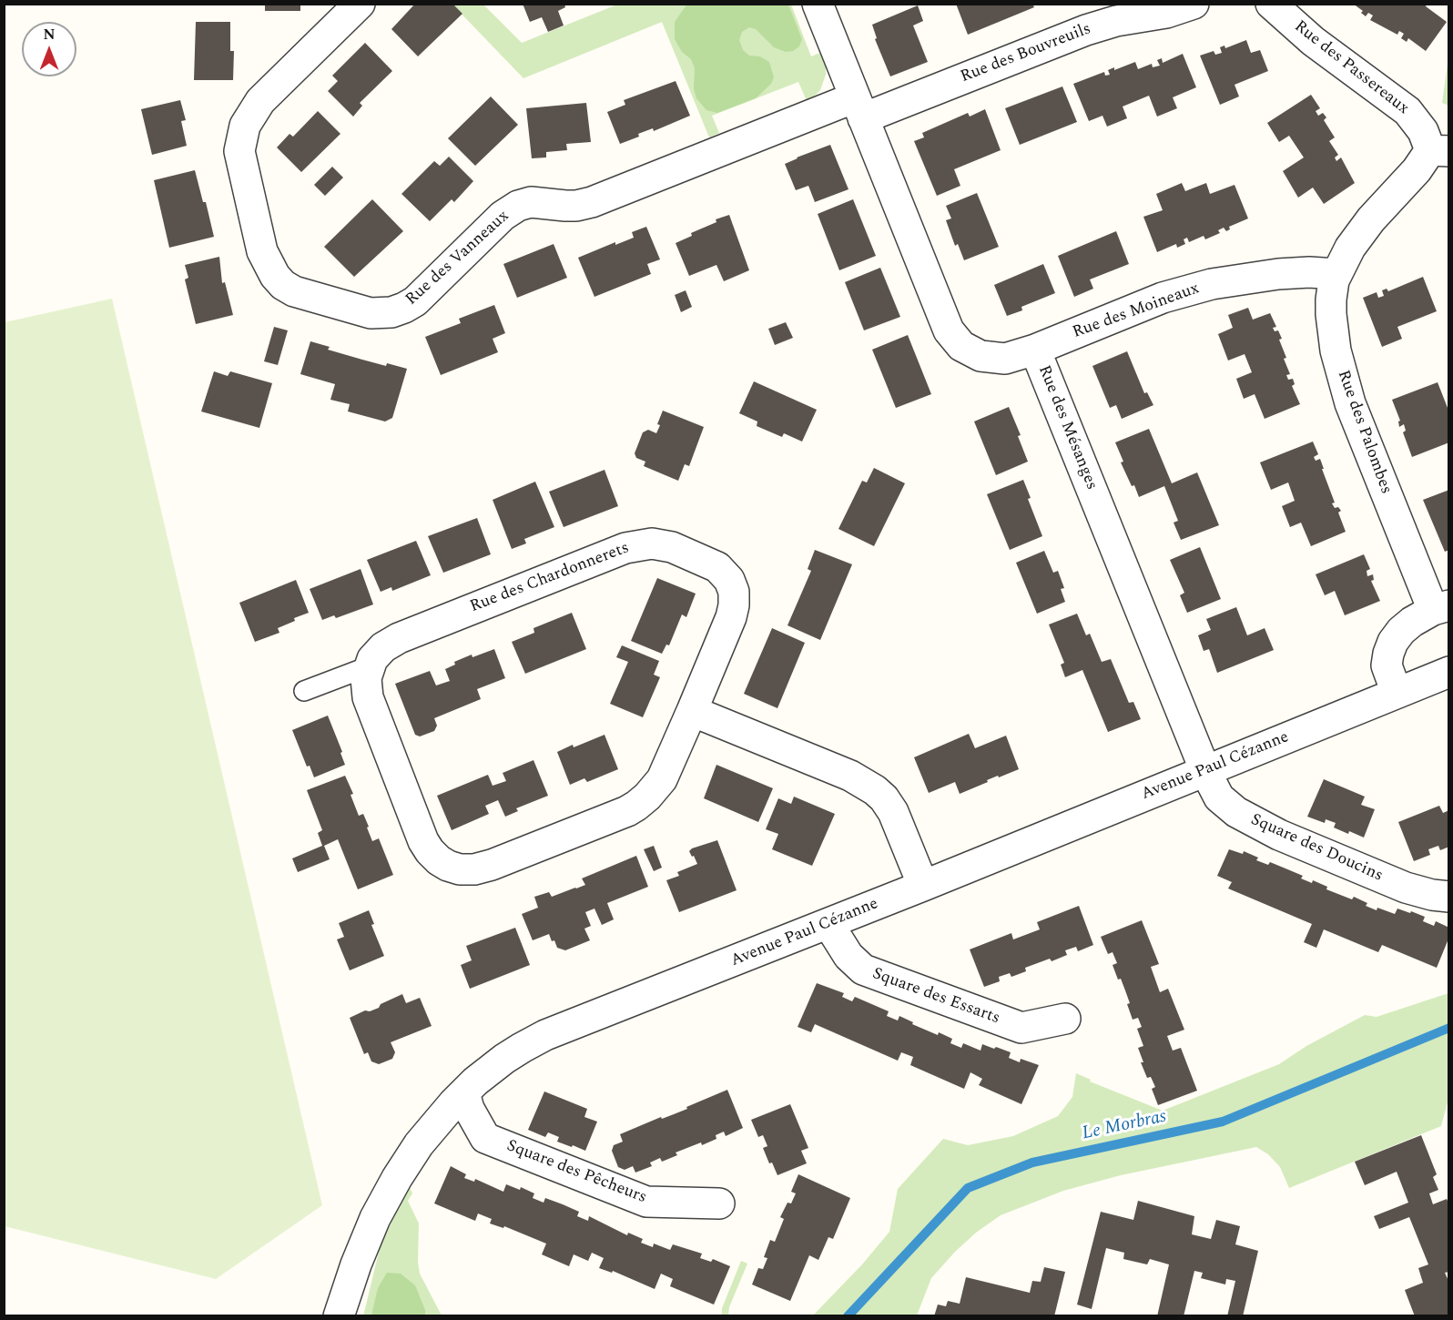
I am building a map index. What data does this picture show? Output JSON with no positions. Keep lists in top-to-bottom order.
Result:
{
  "streets": {
    "street": [
      "Rue des Bouvreuils",
      "Rue des Passereaux",
      "Rue des Vanneaux",
      "Rue des Moineaux",
      "Rue des Mésanges",
      "Rue des Palombes",
      "Rue des Chardonnerets",
      "Avenue Paul Cézanne",
      "Square des Doucins",
      "Square des Essarts",
      "Square des Pêcheurs"
    ]
  },
  "crossings": [
    ["Rue des Bouvreuils", "Rue des Vanneaux"],
    ["Rue des Bouvreuils", "Rue des Mésanges"],
    ["Rue des Passereaux", "Rue des Palombes"],
    ["Rue des Vanneaux", "Rue des Mésanges"],
    ["Rue des Moineaux", "Rue des Mésanges"],
    ["Rue des Moineaux", "Rue des Palombes"],
    ["Rue des Mésanges", "Avenue Paul Cézanne"],
    ["Rue des Mésanges", "Square des Doucins"],
    ["Rue des Palombes", "Avenue Paul Cézanne"],
    ["Avenue Paul Cézanne", "Square des Doucins"],
    ["Avenue Paul Cézanne", "Square des Essarts"],
    ["Avenue Paul Cézanne", "Square des Pêcheurs"]
  ],
  "water": ["Le Morbras"],
  "north": "top"
}
